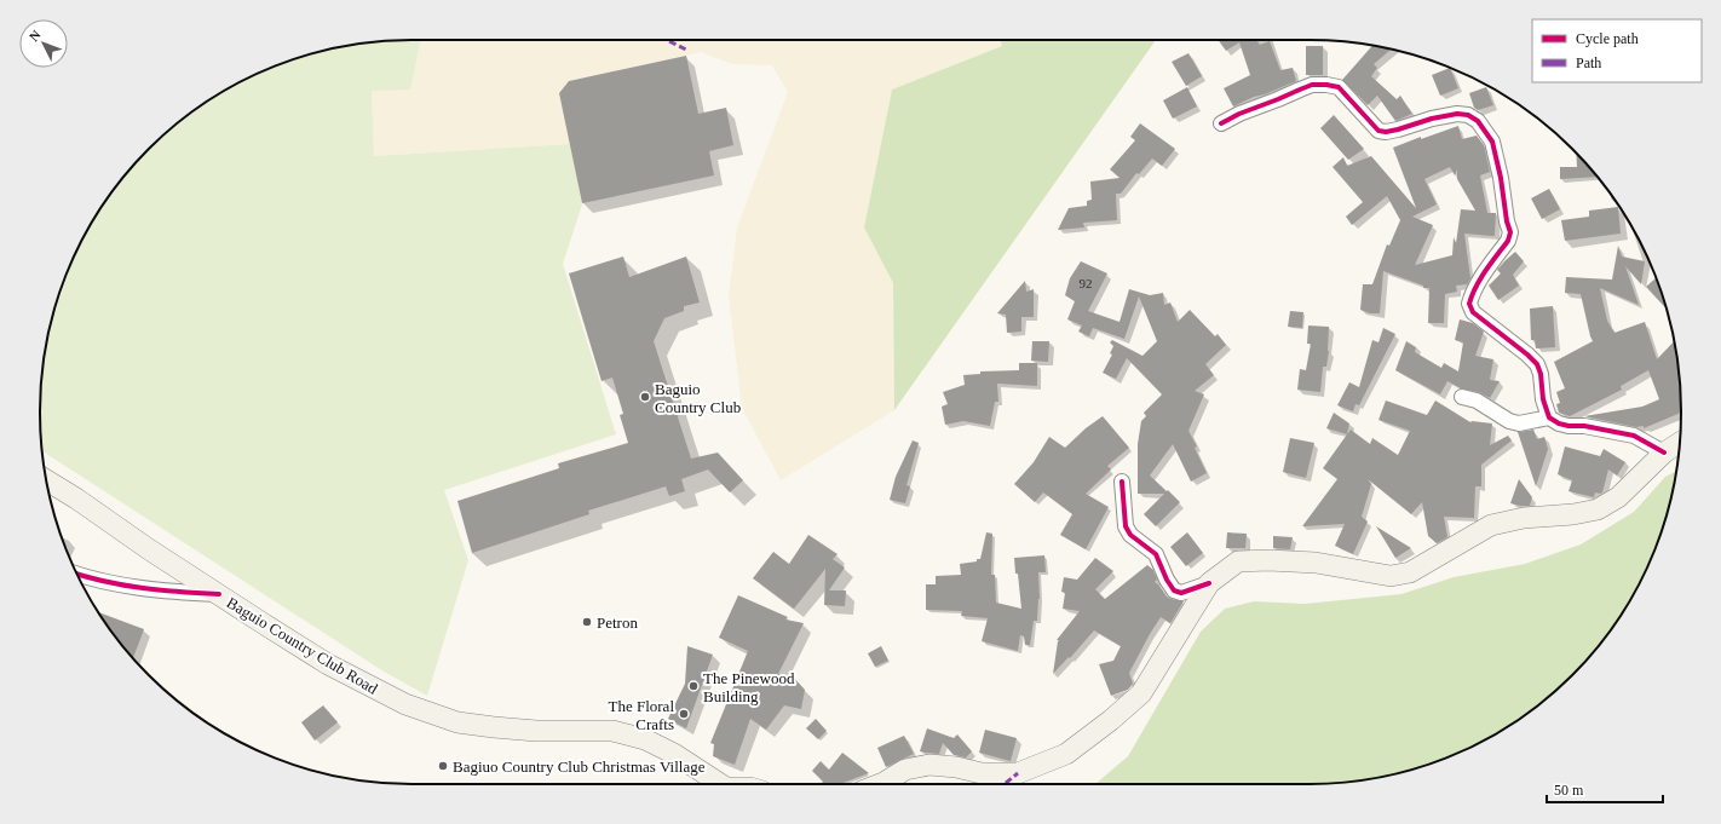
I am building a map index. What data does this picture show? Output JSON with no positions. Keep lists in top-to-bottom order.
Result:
{
  "streets": {
    "main road": ["Baguio Country Club Road"]
  },
  "places": [
    "Baguio Country Club",
    "Petron",
    "The Pinewood Building",
    "The Floral Crafts",
    "Bagiuo Country Club Christmas Village"
  ],
  "house_numbers": ["92"],
  "legend": ["Cycle path", "Path"],
  "scale_bar": "50 m",
  "north": "top left"
}
